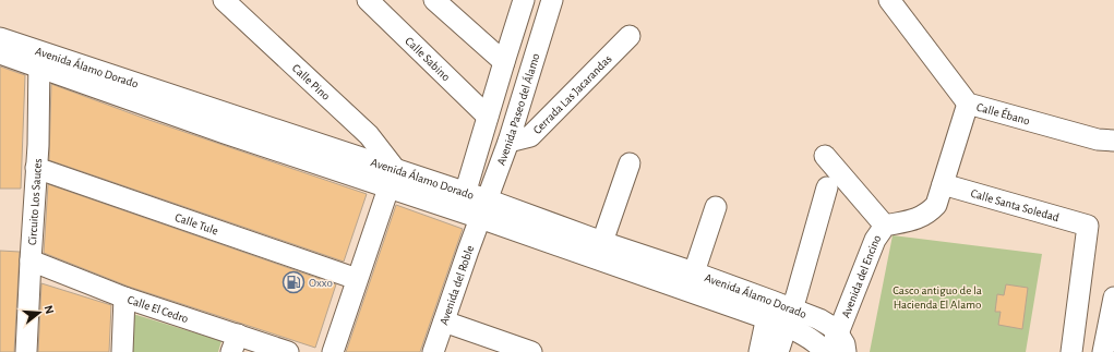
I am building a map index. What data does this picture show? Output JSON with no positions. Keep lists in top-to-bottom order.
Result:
{
  "streets": {
    "street": [
      "Calle Sabino",
      "Avenida Álamo Dorado",
      "Calle Pino",
      "Cerrada Las Jacarandas",
      "Avenida Paseo del Álamo",
      "Calle Ébano",
      "Circuito Los Sauces",
      "Calle Santa Soledad",
      "Calle Tule",
      "Avenida del Encino",
      "Avenida del Roble",
      "Calle El Cedro"
    ]
  },
  "crossings": [
    ["Calle Sabino", "Avenida Paseo del Álamo"],
    ["Avenida Álamo Dorado", "Calle Pino"],
    ["Avenida Álamo Dorado", "Avenida Paseo del Álamo"],
    ["Avenida Álamo Dorado", "Circuito Los Sauces"],
    ["Avenida Álamo Dorado", "Avenida del Encino"],
    ["Avenida Álamo Dorado", "Avenida del Roble"],
    ["Cerrada Las Jacarandas", "Avenida Paseo del Álamo"],
    ["Avenida Paseo del Álamo", "Avenida del Roble"],
    ["Calle Ébano", "Avenida del Encino"],
    ["Circuito Los Sauces", "Calle Tule"],
    ["Circuito Los Sauces", "Calle El Cedro"],
    ["Calle Santa Soledad", "Avenida del Encino"]
  ],
  "parks": ["Casco antiguo de la Hacienda El Alamo"],
  "places": {
    "fuel station": ["Oxxo"]
  },
  "north": "right"
}
